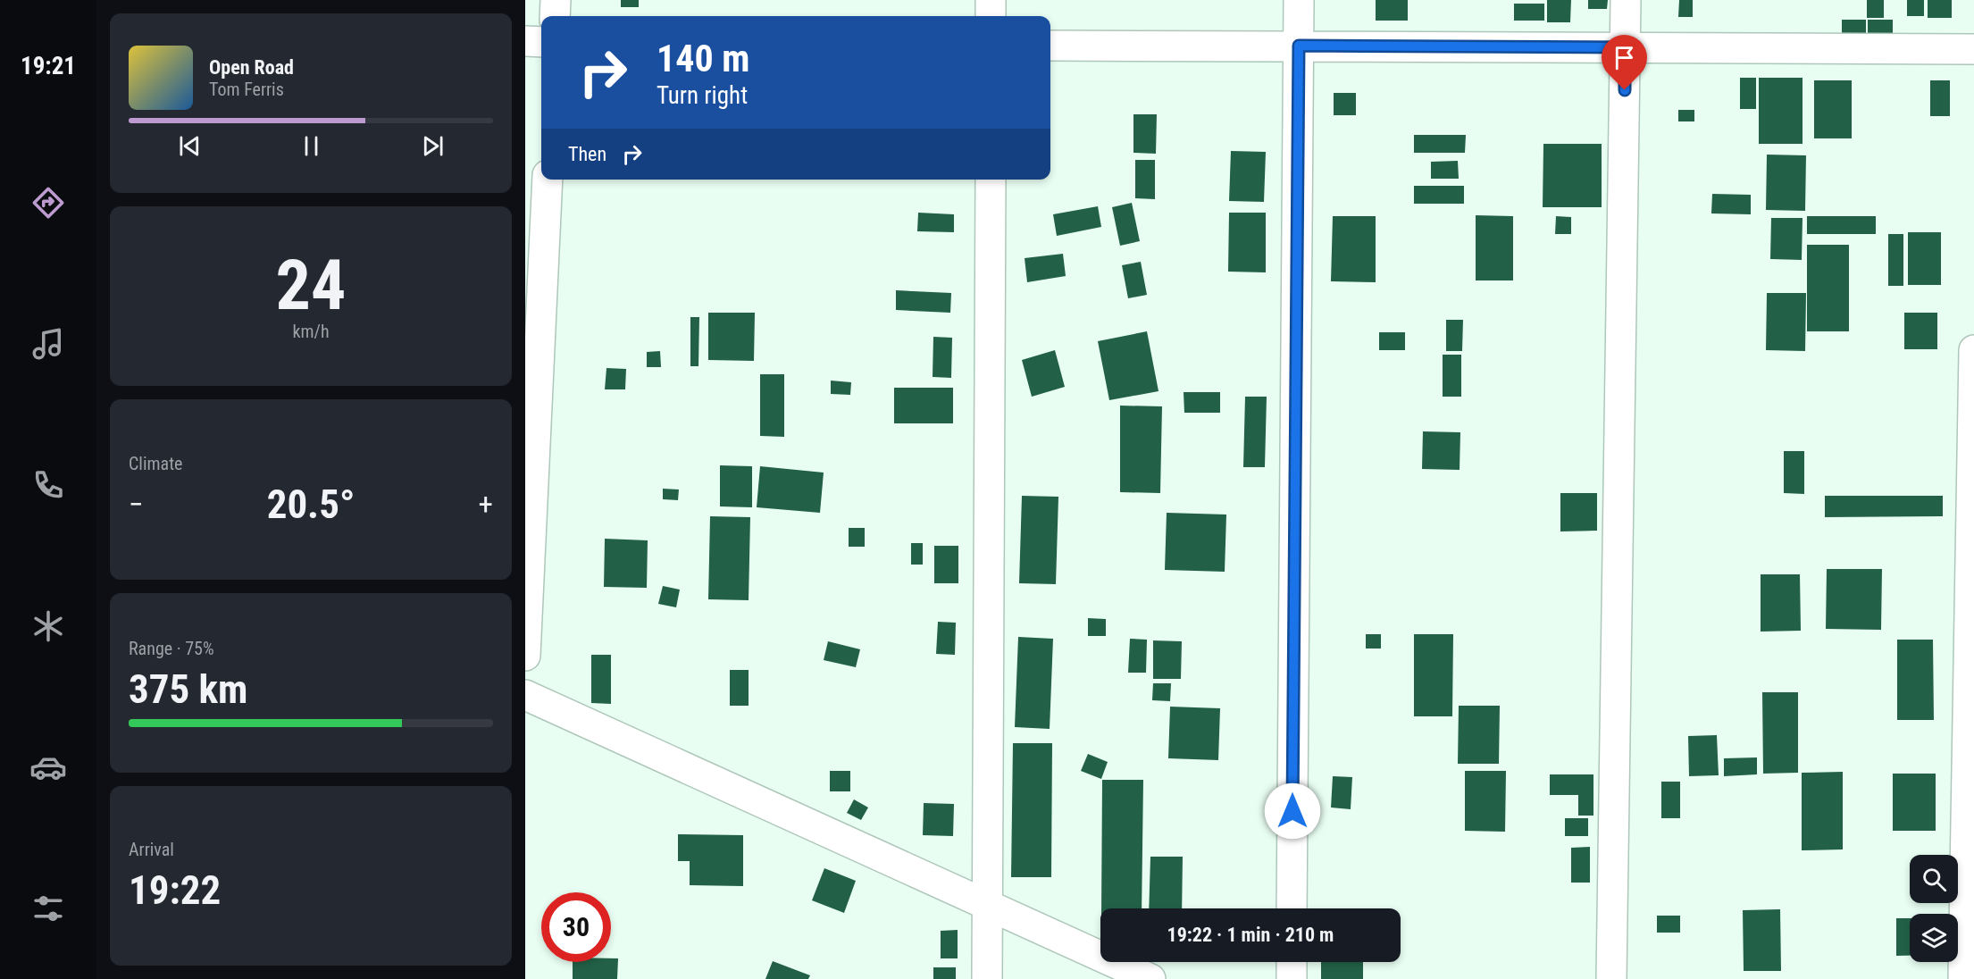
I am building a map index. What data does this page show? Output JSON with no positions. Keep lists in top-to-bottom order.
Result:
{
  "page": {
    "tabs": "19:21",
    "turn": ["140 m", "Turn right"],
    "song": ["Open Road", "Tom Ferris"],
    "then": "Then",
    "tile": [
      ["24", "km/h"],
      "Climate",
      ["Range · 75%", "375 km"],
      ["Arrival", "19:22"]
    ],
    "heat": ["−", "20.5°", "+"],
    "limit": "30",
    "trip": "19:22 · 1 min · 210 m"
  }
}
